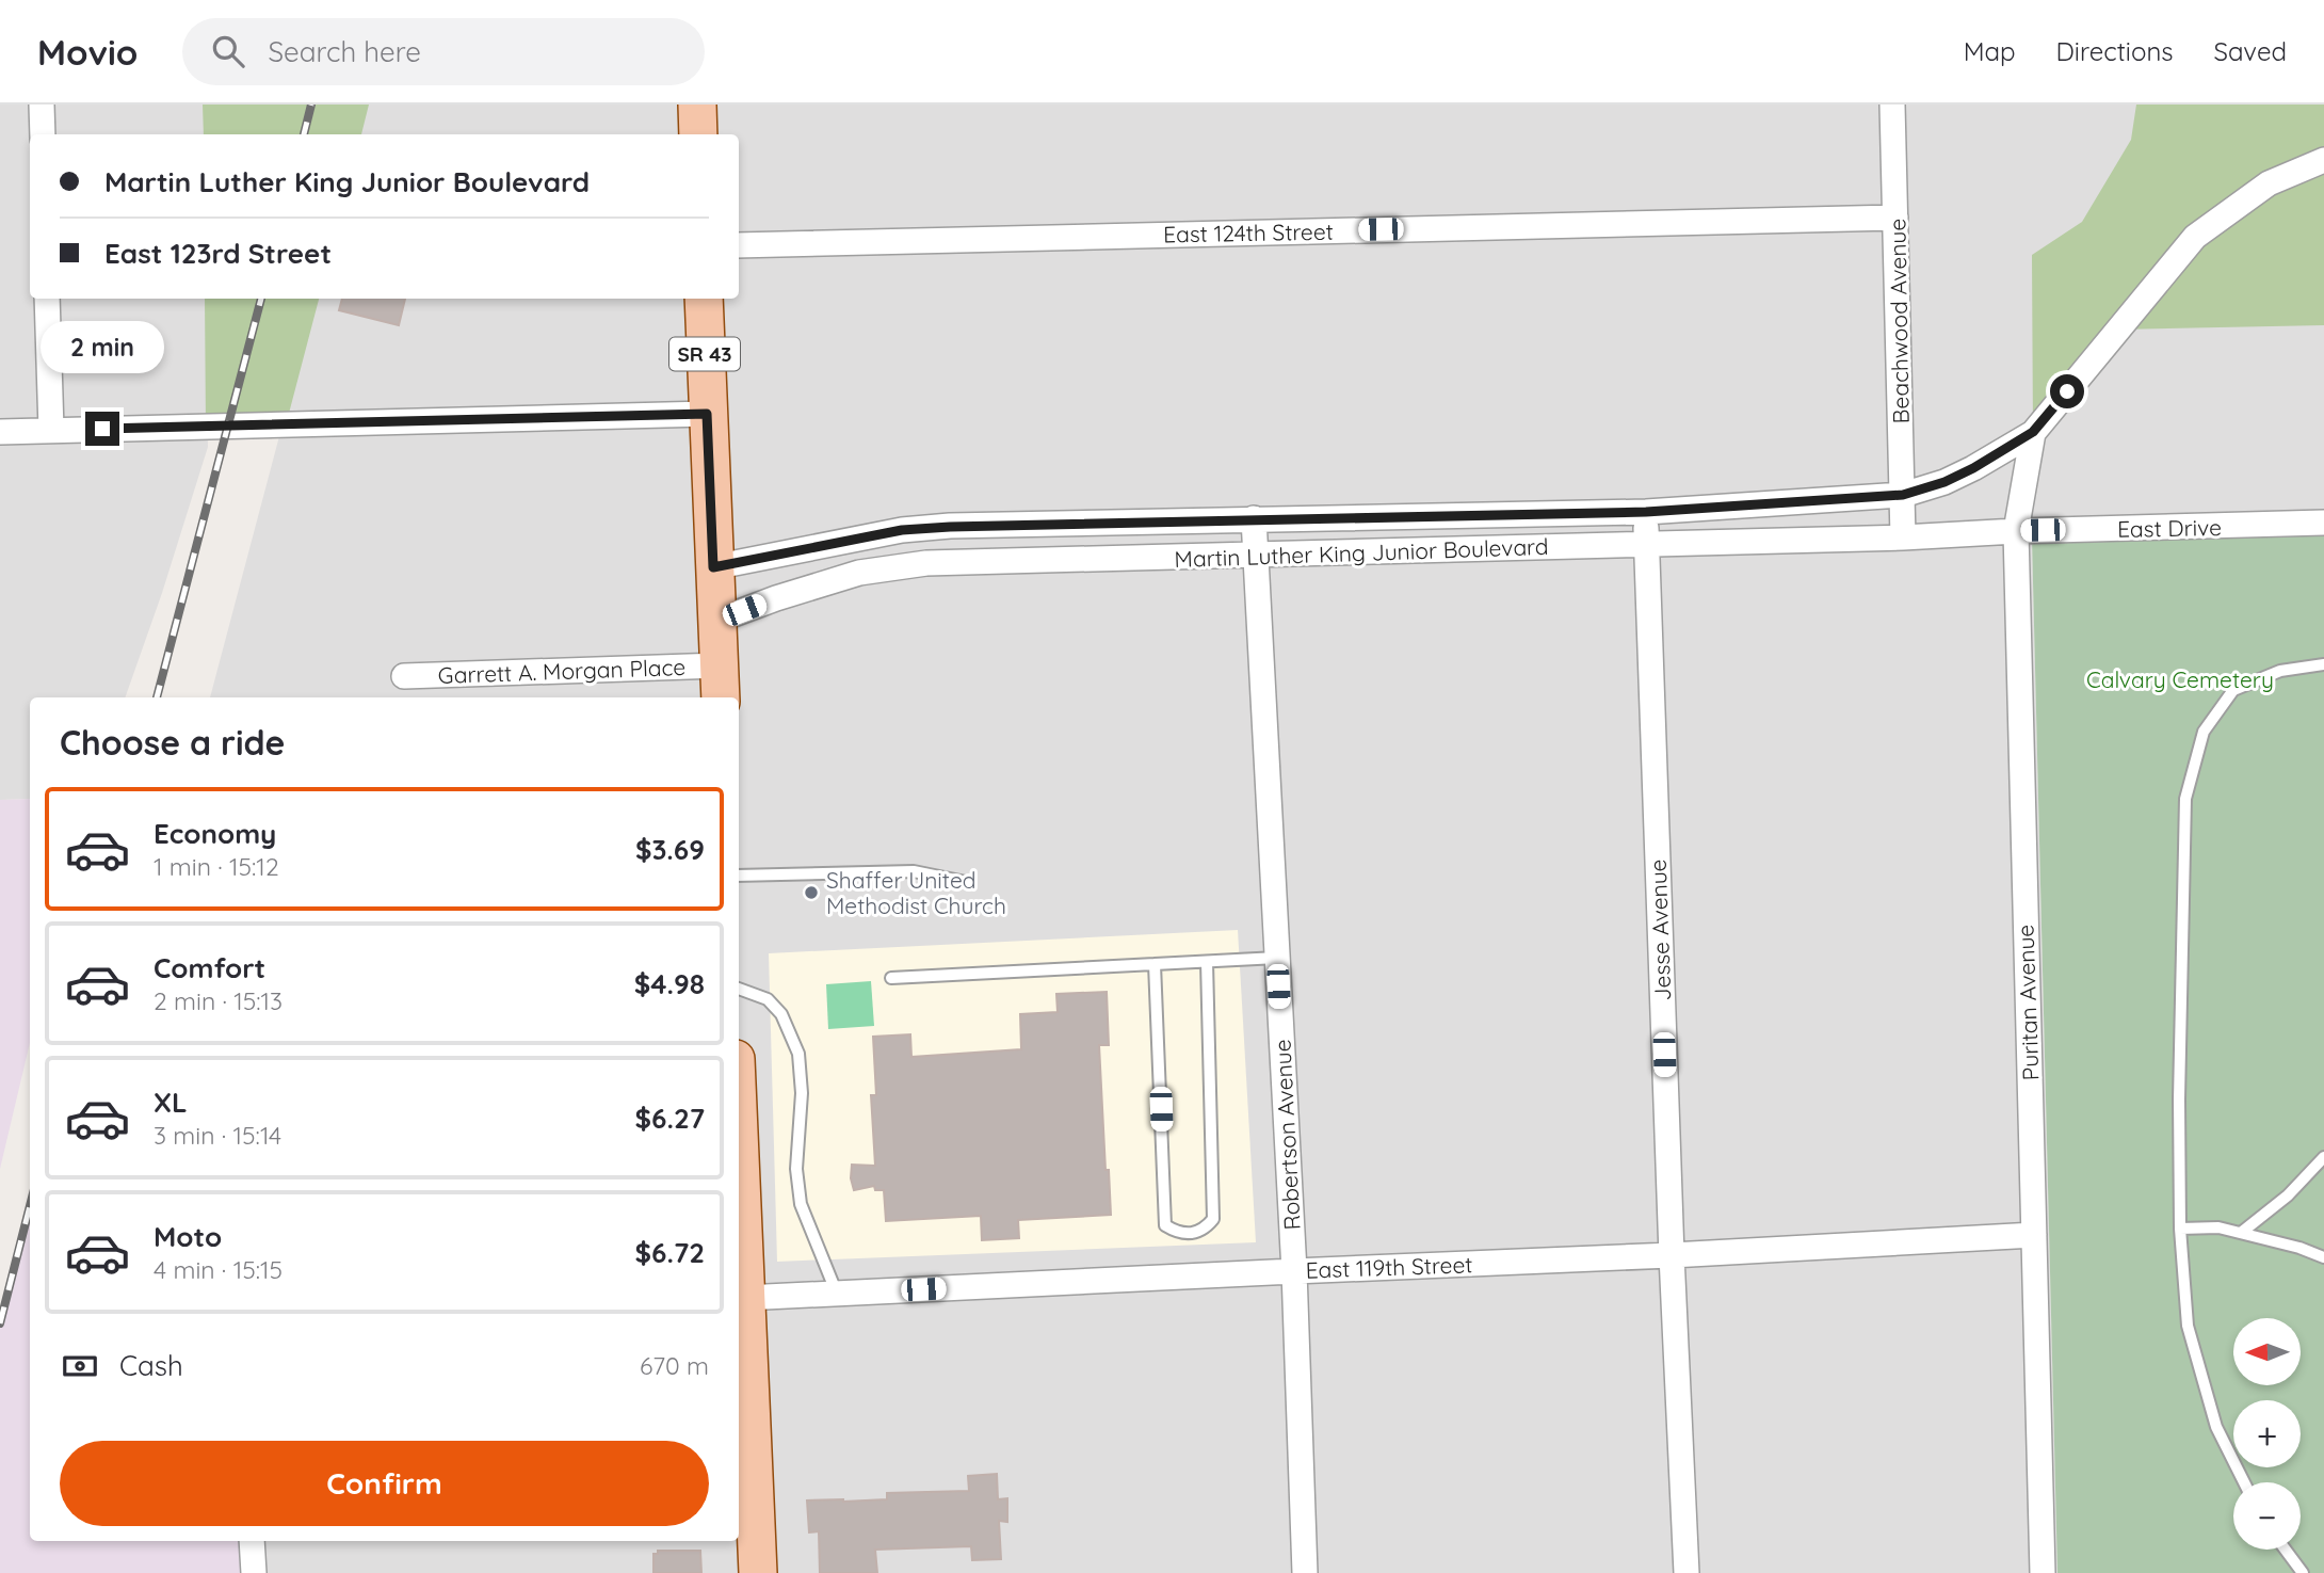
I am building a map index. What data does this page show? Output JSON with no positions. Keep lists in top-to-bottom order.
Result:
{
  "streets": {
    "main road": ["SR 43"],
    "street": [
      "East 124th Street",
      "Beachwood Avenue",
      "East Drive",
      "Martin Luther King Junior Boulevard",
      "Garrett A. Morgan Place",
      "Jesse Avenue",
      "Puritan Avenue",
      "Robertson Avenue",
      "East 119th Street"
    ]
  },
  "crossings": [
    ["East 124th Street", "Beachwood Avenue"],
    ["Beachwood Avenue", "Martin Luther King Junior Boulevard"],
    ["SR 43", "Martin Luther King Junior Boulevard"],
    ["SR 43", "Garrett A. Morgan Place"],
    ["East Drive", "Martin Luther King Junior Boulevard"],
    ["East Drive", "Puritan Avenue"],
    ["Martin Luther King Junior Boulevard", "Jesse Avenue"],
    ["Martin Luther King Junior Boulevard", "Puritan Avenue"],
    ["Martin Luther King Junior Boulevard", "Robertson Avenue"],
    ["Jesse Avenue", "East 119th Street"],
    ["Puritan Avenue", "East 119th Street"],
    ["Robertson Avenue", "East 119th Street"]
  ],
  "parks": ["Calvary Cemetery"],
  "places": ["Shaffer United Methodist Church"],
  "north": "left",
  "page": {
    "header": "Movio",
    "search": "Search here",
    "nav": ["Map", "Directions", "Saved"],
    "banner": ["Martin Luther King Junior Boulevard", "East 123rd Street"],
    "bubble": "2 min",
    "heading": "Choose a ride",
    "list": [
      {
        "name": "Economy",
        "note": "1 min · 15:12",
        "value": "$3.69"
      },
      {
        "name": "Comfort",
        "note": "2 min · 15:13",
        "value": "$4.98"
      },
      {
        "name": "XL",
        "note": "3 min · 15:14",
        "value": "$6.27"
      },
      {
        "name": "Moto",
        "note": "4 min · 15:15",
        "value": "$6.72"
      }
    ],
    "map_buttons": ["+", "−"],
    "pay": ["Cash", "670 m"],
    "buttons": "Confirm"
  }
}
